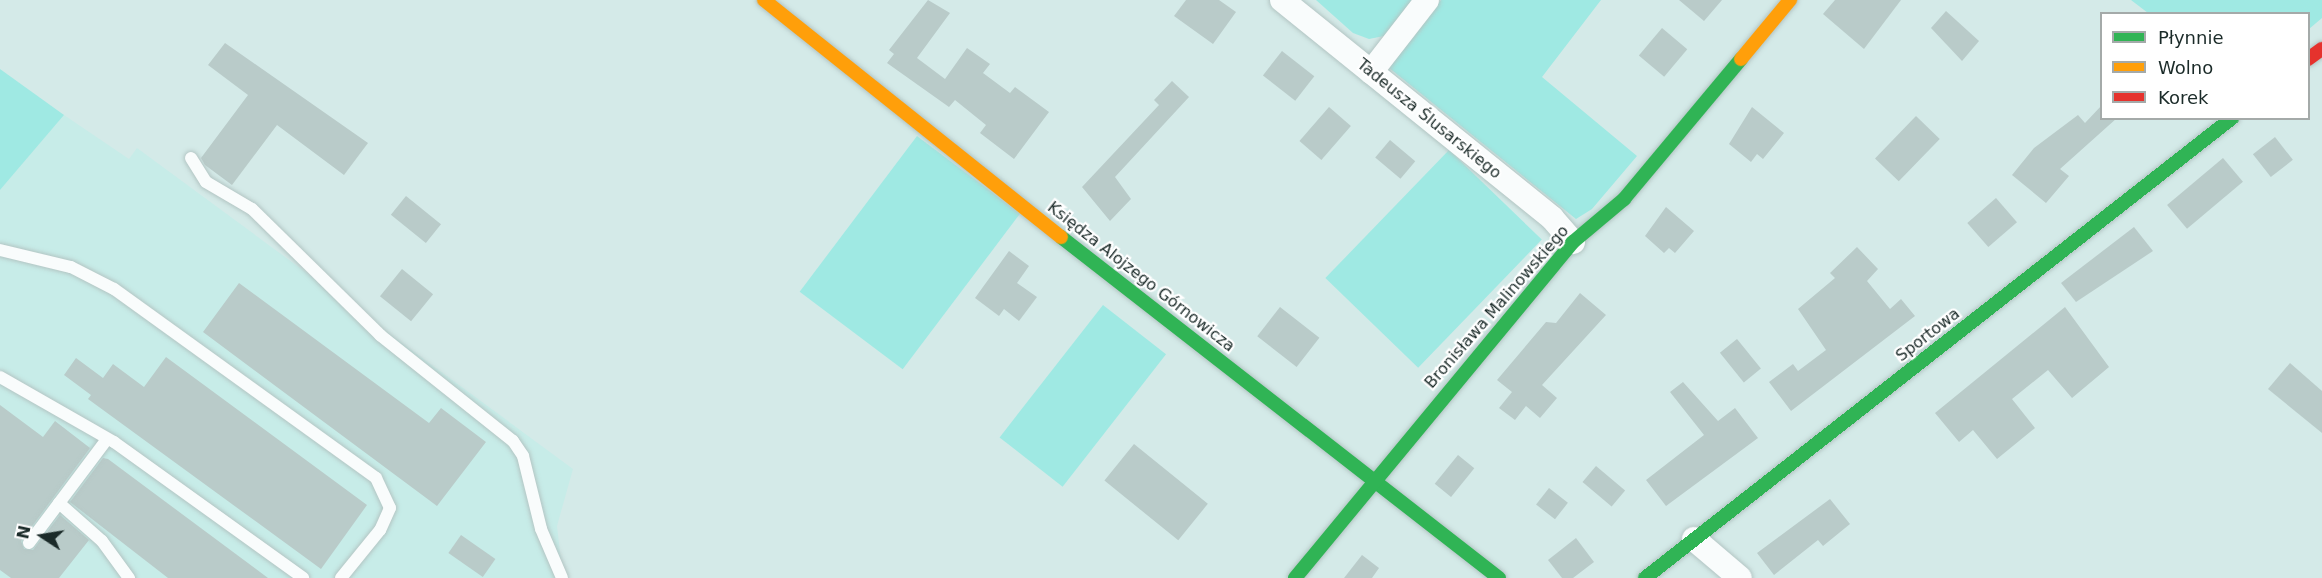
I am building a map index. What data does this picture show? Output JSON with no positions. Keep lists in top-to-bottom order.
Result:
{
  "streets": {
    "street": [
      "Tadeusza Ślusarskiego",
      "Księdza Alojzego Górnowicza",
      "Bronisława Malinowskiego",
      "Sportowa"
    ]
  },
  "crossings": [
    ["Tadeusza Ślusarskiego", "Bronisława Malinowskiego"],
    ["Księdza Alojzego Górnowicza", "Bronisława Malinowskiego"]
  ],
  "legend": ["Płynnie", "Wolno", "Korek"],
  "north": "left"
}
